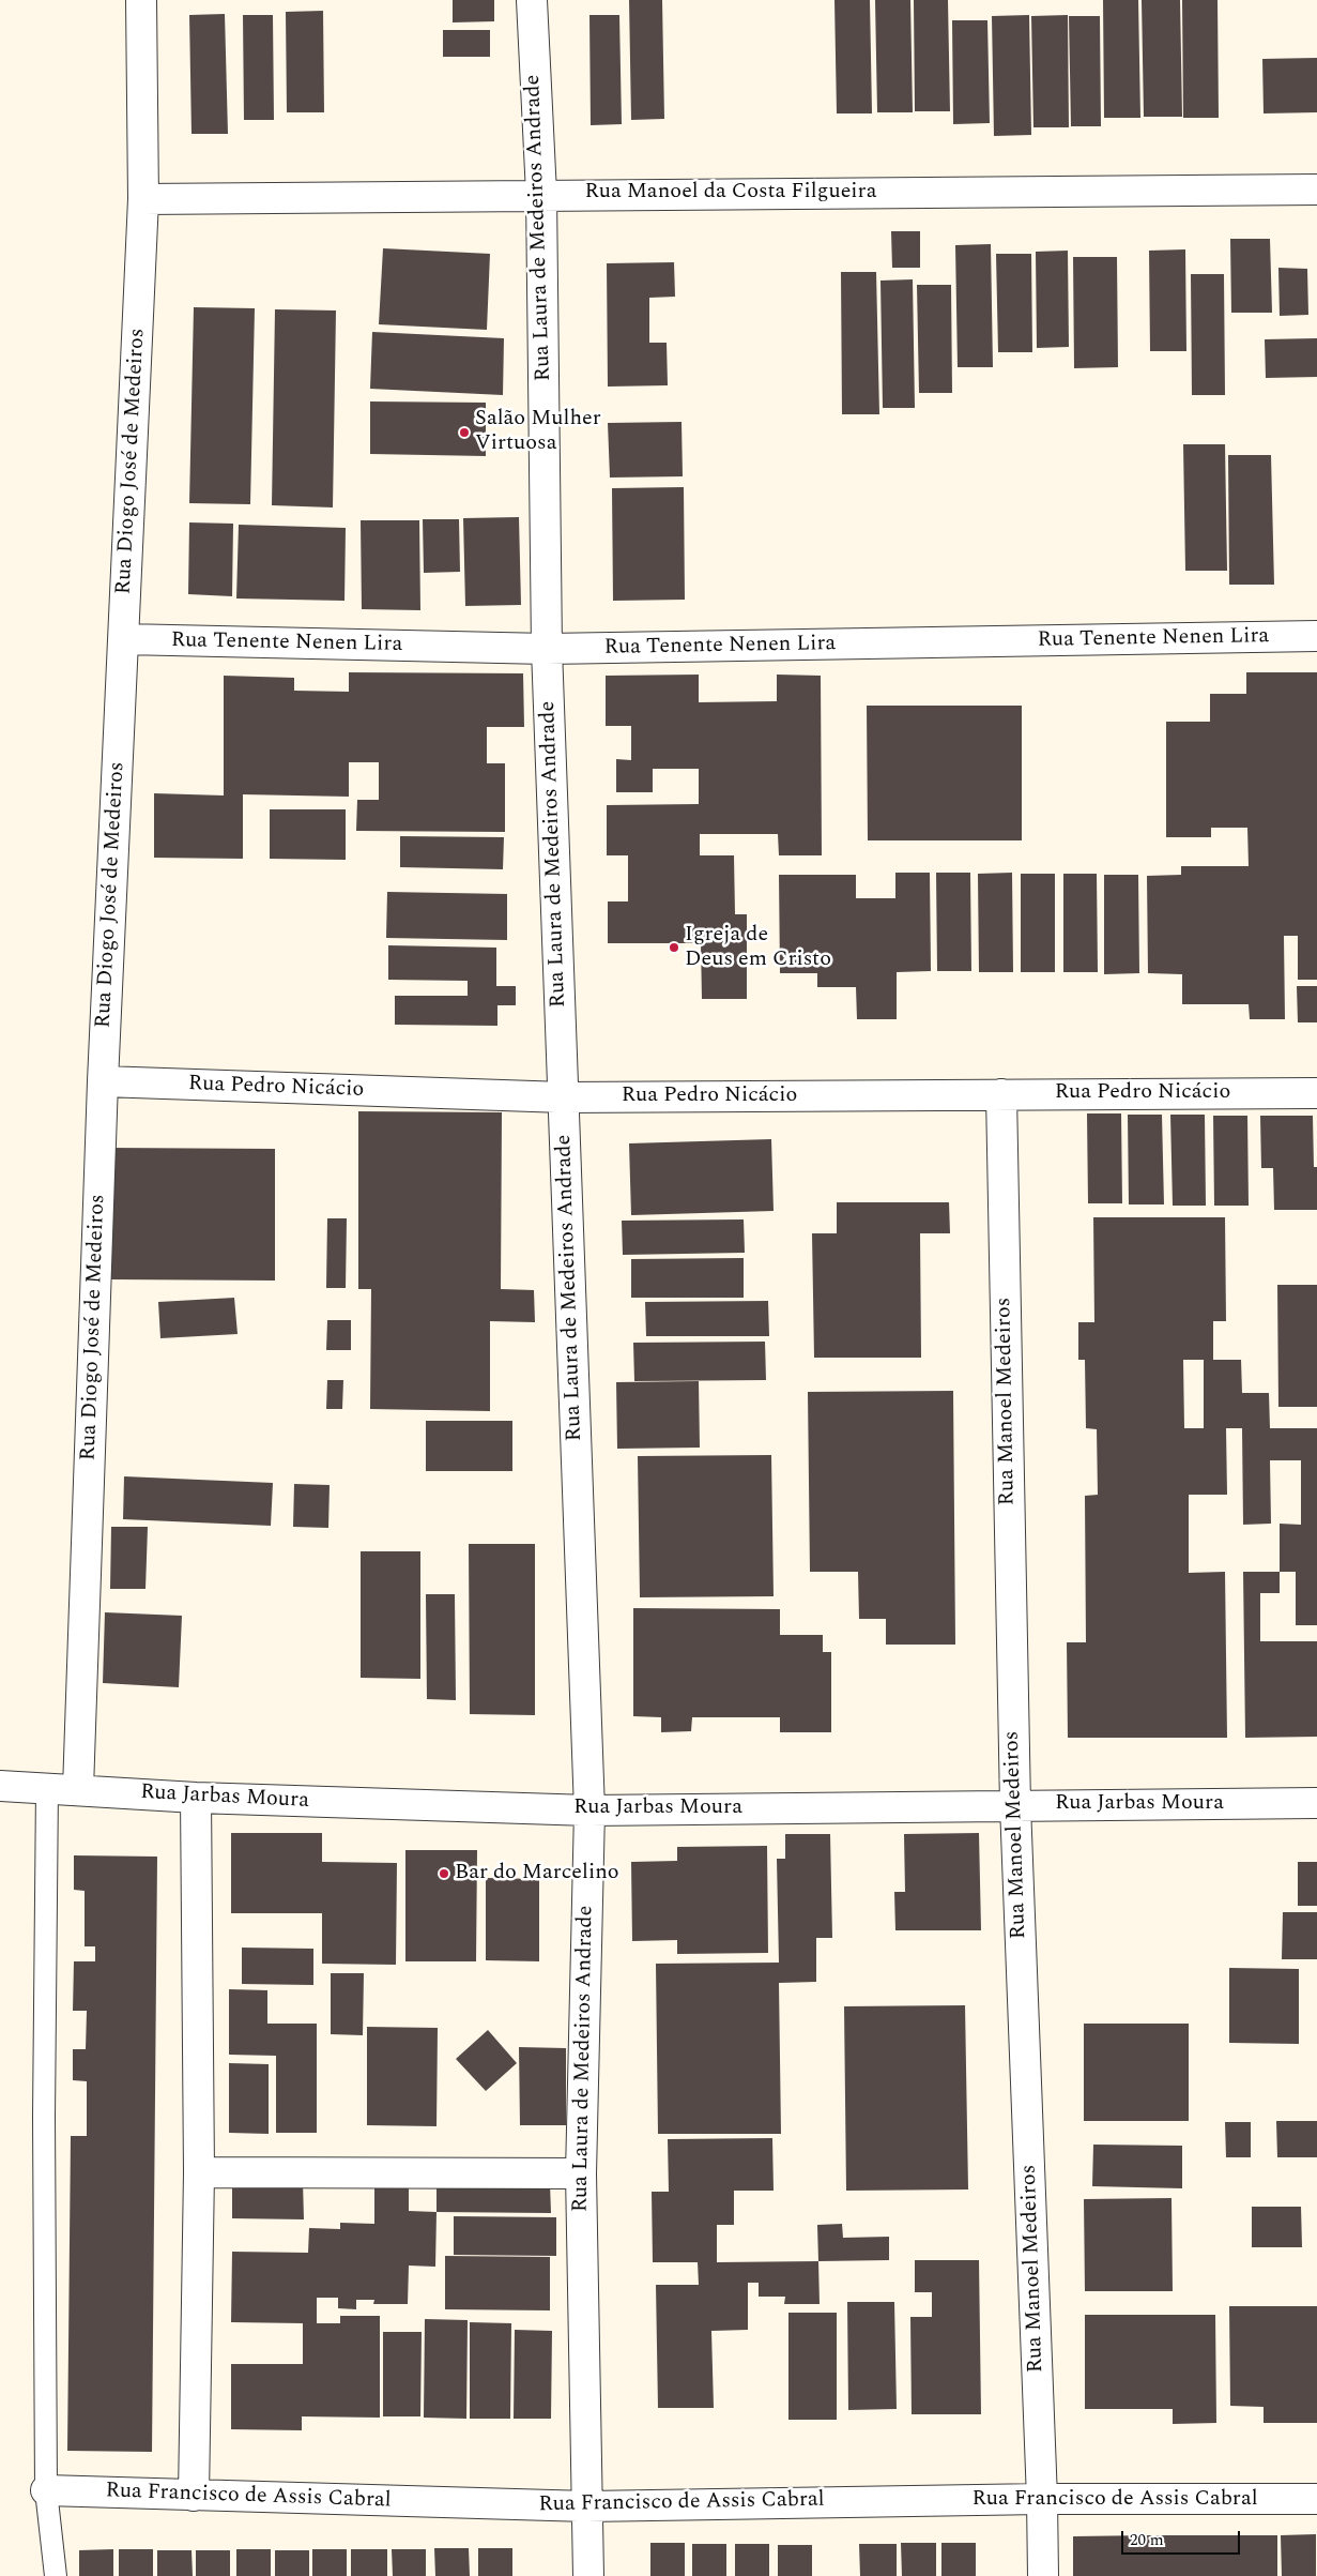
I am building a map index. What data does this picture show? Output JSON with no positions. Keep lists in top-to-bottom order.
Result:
{
  "streets": {
    "street": [
      "Rua Manoel da Costa Filgueira",
      "Rua Laura de Medeiros Andrade",
      "Rua Diogo José de Medeiros",
      "Rua Tenente Nenen Lira",
      "Rua Pedro Nicácio",
      "Rua Manoel Medeiros",
      "Rua Jarbas Moura",
      "Rua Francisco de Assis Cabral"
    ]
  },
  "crossings": [
    ["Rua Manoel da Costa Filgueira", "Rua Laura de Medeiros Andrade"],
    ["Rua Manoel da Costa Filgueira", "Rua Diogo José de Medeiros"],
    ["Rua Laura de Medeiros Andrade", "Rua Tenente Nenen Lira"],
    ["Rua Laura de Medeiros Andrade", "Rua Pedro Nicácio"],
    ["Rua Laura de Medeiros Andrade", "Rua Jarbas Moura"],
    ["Rua Laura de Medeiros Andrade", "Rua Francisco de Assis Cabral"],
    ["Rua Diogo José de Medeiros", "Rua Tenente Nenen Lira"],
    ["Rua Diogo José de Medeiros", "Rua Pedro Nicácio"],
    ["Rua Diogo José de Medeiros", "Rua Jarbas Moura"],
    ["Rua Pedro Nicácio", "Rua Manoel Medeiros"],
    ["Rua Manoel Medeiros", "Rua Jarbas Moura"],
    ["Rua Manoel Medeiros", "Rua Francisco de Assis Cabral"]
  ],
  "places": ["Salão Mulher Virtuosa", "Igreja de Deus em Cristo", "Bar do Marcelino"],
  "scale_bar": "20 m"
}
